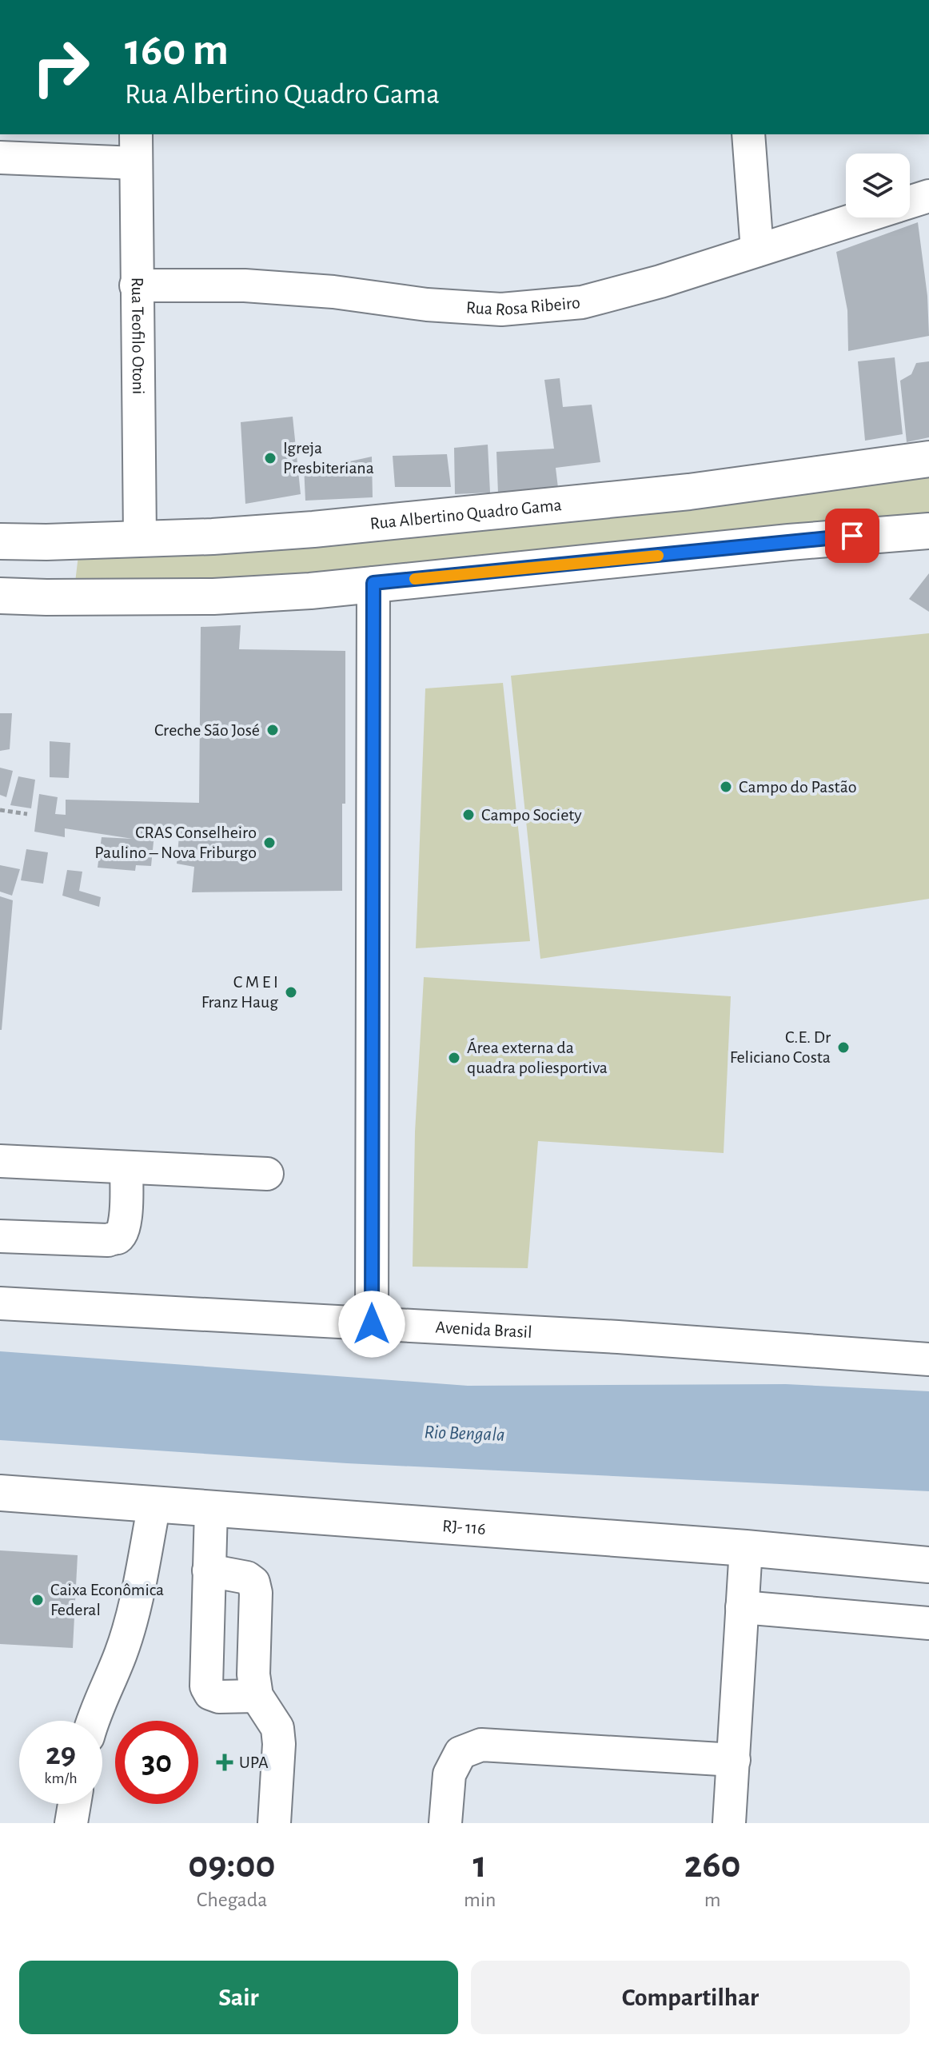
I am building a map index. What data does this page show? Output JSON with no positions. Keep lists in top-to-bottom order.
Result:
{
  "streets": {
    "main road": ["Rua Albertino Quadro Gama", "RJ- 116"],
    "street": ["Rua Rosa Ribeiro", "Rua Teofilo Otoni", "Avenida Brasil"]
  },
  "crossings": [
    ["Rua Rosa Ribeiro", "Rua Teofilo Otoni"],
    ["Rua Teofilo Otoni", "Rua Albertino Quadro Gama"]
  ],
  "water": ["Rio Bengala"],
  "places": {
    "other": [
      "Igreja Presbiteriana",
      "Creche São José",
      "Campo do Pastão",
      "Campo Society",
      "CRAS Conselheiro Paulino – Nova Friburgo",
      "C M E I Franz Haug",
      "C.E. Dr Feliciano Costa",
      "Área externa da quadra poliesportiva",
      "Caixa Econômica Federal"
    ],
    "health": ["UPA"]
  },
  "page": {
    "turn": ["160 m", "Rua Albertino Quadro Gama"],
    "speed": "29 km/h",
    "limit": "30",
    "eta": [
      "09:00",
      "Chegada",
      "1",
      "min",
      "260",
      "m"
    ],
    "buttons": ["Sair", "Compartilhar"]
  }
}
